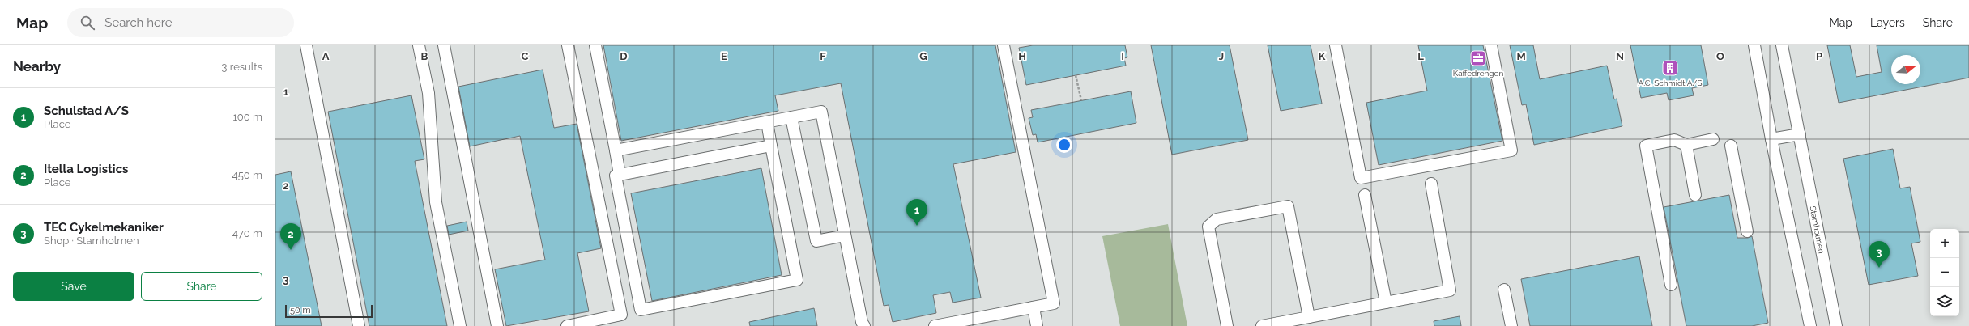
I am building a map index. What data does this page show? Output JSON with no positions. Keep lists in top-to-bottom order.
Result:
{
  "streets": {
    "street": ["Stamholmen"]
  },
  "places": {
    "office": ["Kaffedrengen"],
    "building": ["A.C. Schmidt A/S"]
  },
  "scale_bar": "50 m",
  "north": "right",
  "page": {
    "header": "Map",
    "search": "Search here",
    "nav": ["Map", "Layers", "Share"],
    "heading": ["Nearby", "3 results"],
    "list": [
      {
        "mark": "1",
        "name": "Schulstad A/S",
        "note": "Place",
        "value": "100 m"
      },
      {
        "mark": "2",
        "name": "Itella Logistics",
        "note": "Place",
        "value": "450 m"
      },
      {
        "mark": "3",
        "name": "TEC Cykelmekaniker",
        "note": "Shop · Stamholmen",
        "value": "470 m"
      }
    ],
    "pins": ["1", "2", "3"],
    "map_buttons": ["+", "−"],
    "buttons": ["Save", "Share"],
    "scale": "50 m"
  },
  "grid": {
    "columns": [
      "A",
      "B",
      "C",
      "D",
      "E",
      "F",
      "G",
      "H",
      "I",
      "J",
      "K",
      "L",
      "M",
      "N",
      "O",
      "P"
    ],
    "rows": ["1", "2", "3"]
  }
}
